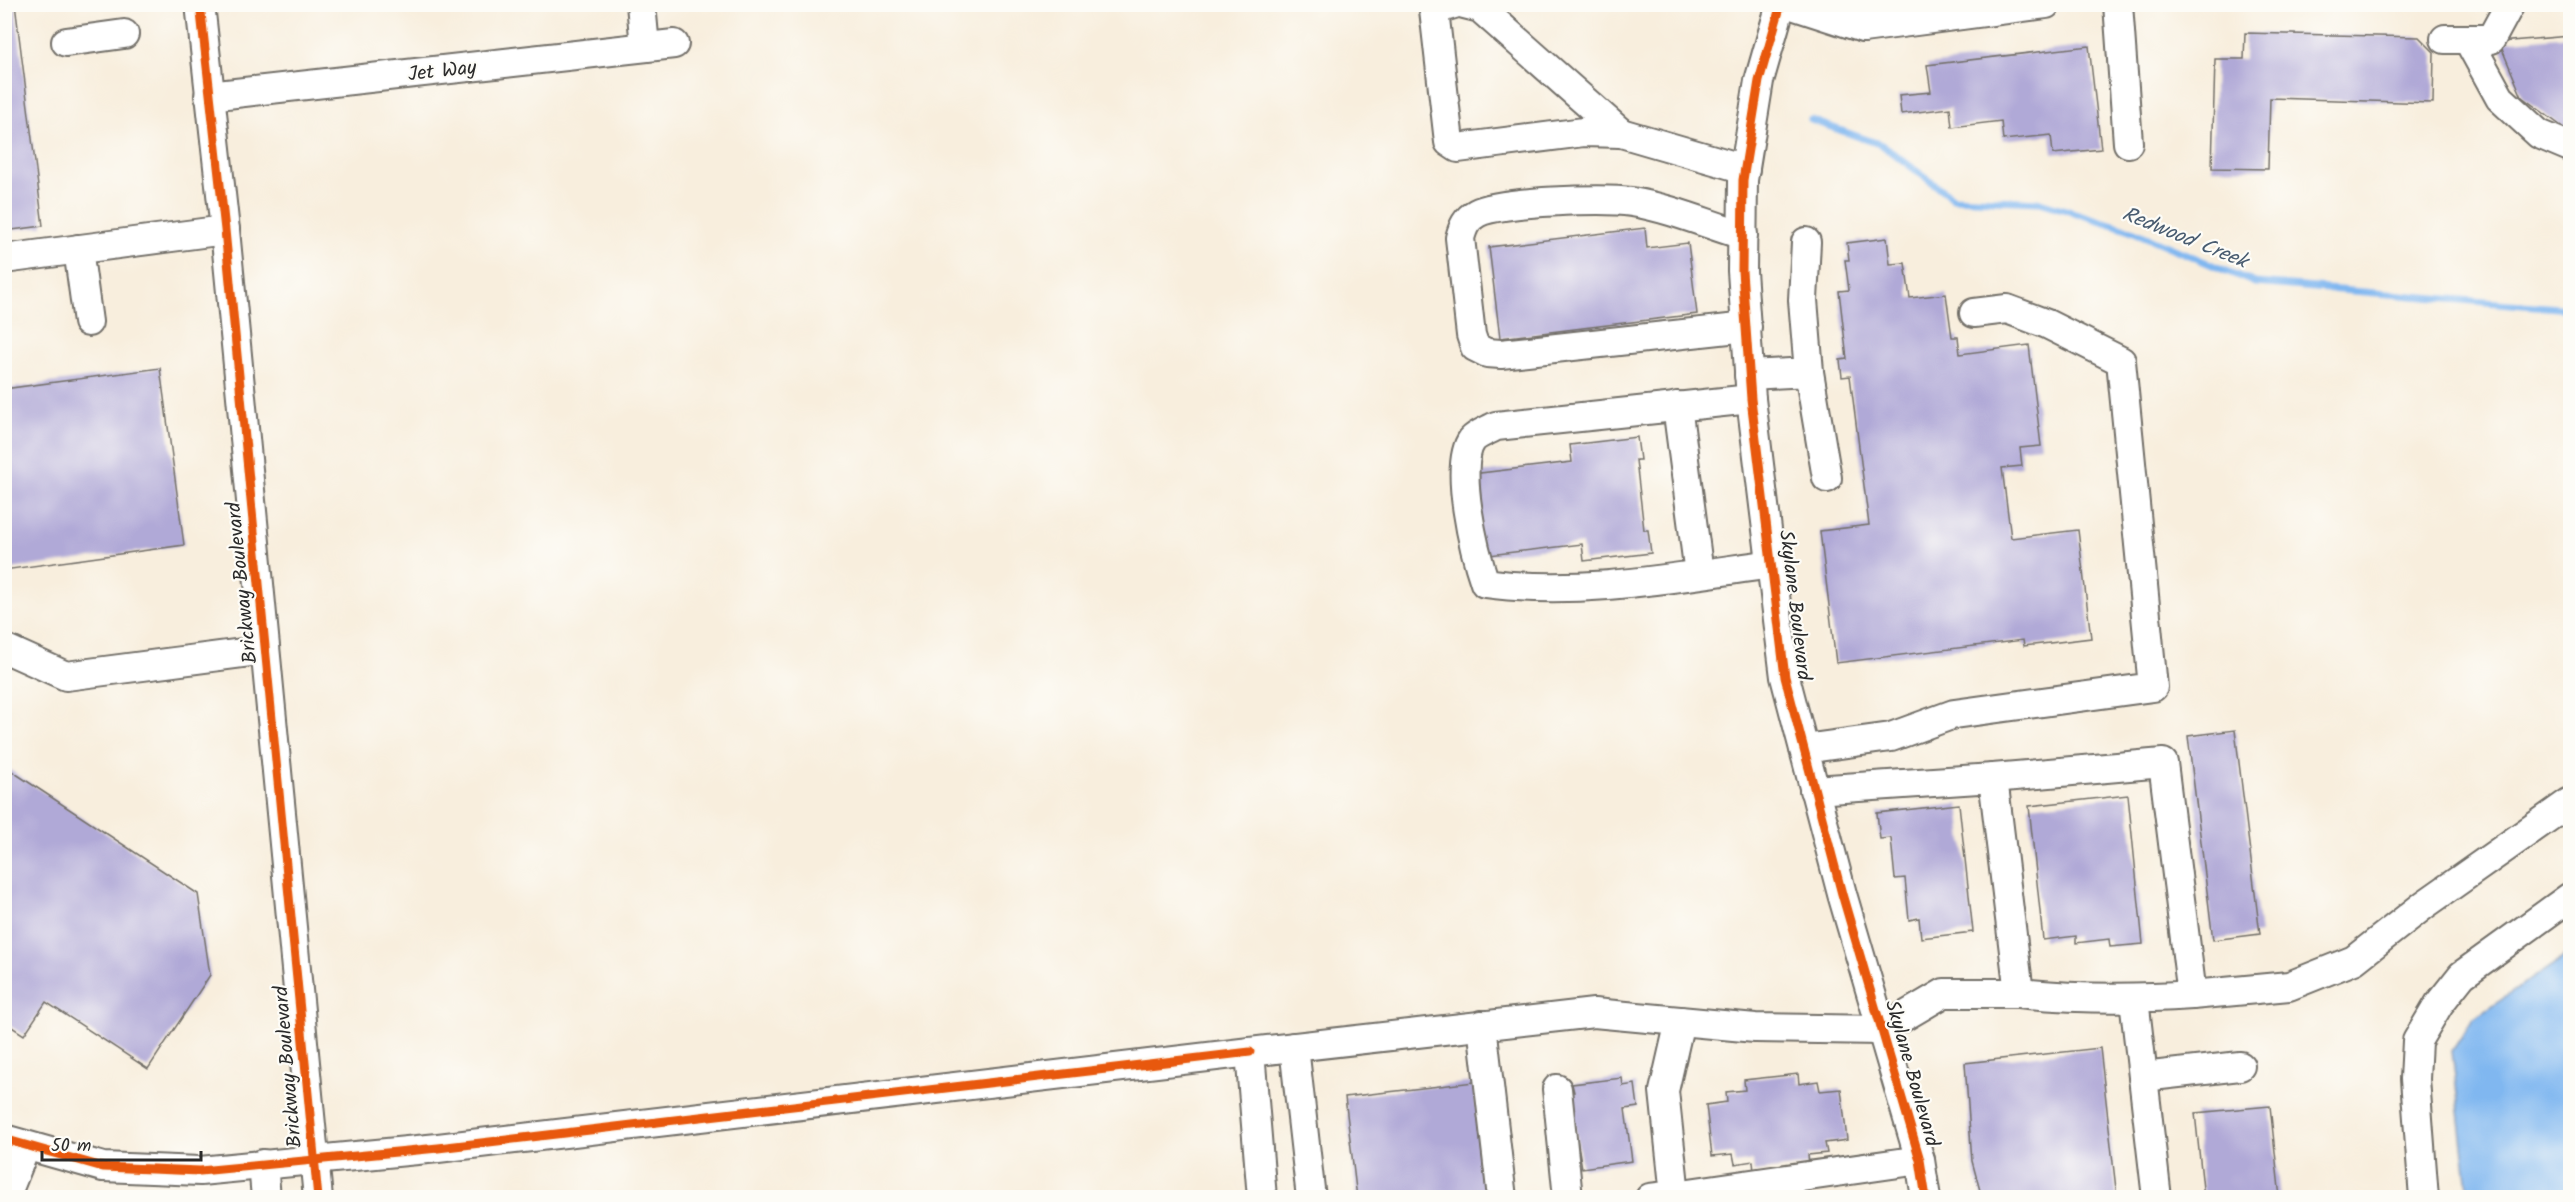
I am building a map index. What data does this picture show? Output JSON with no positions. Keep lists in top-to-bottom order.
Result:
{
  "streets": {
    "street": ["Jet Way", "Brickway Boulevard", "Skylane Boulevard"]
  },
  "crossings": [
    ["Jet Way", "Brickway Boulevard"]
  ],
  "water": ["Redwood Creek"],
  "scale_bar": "50 m"
}
